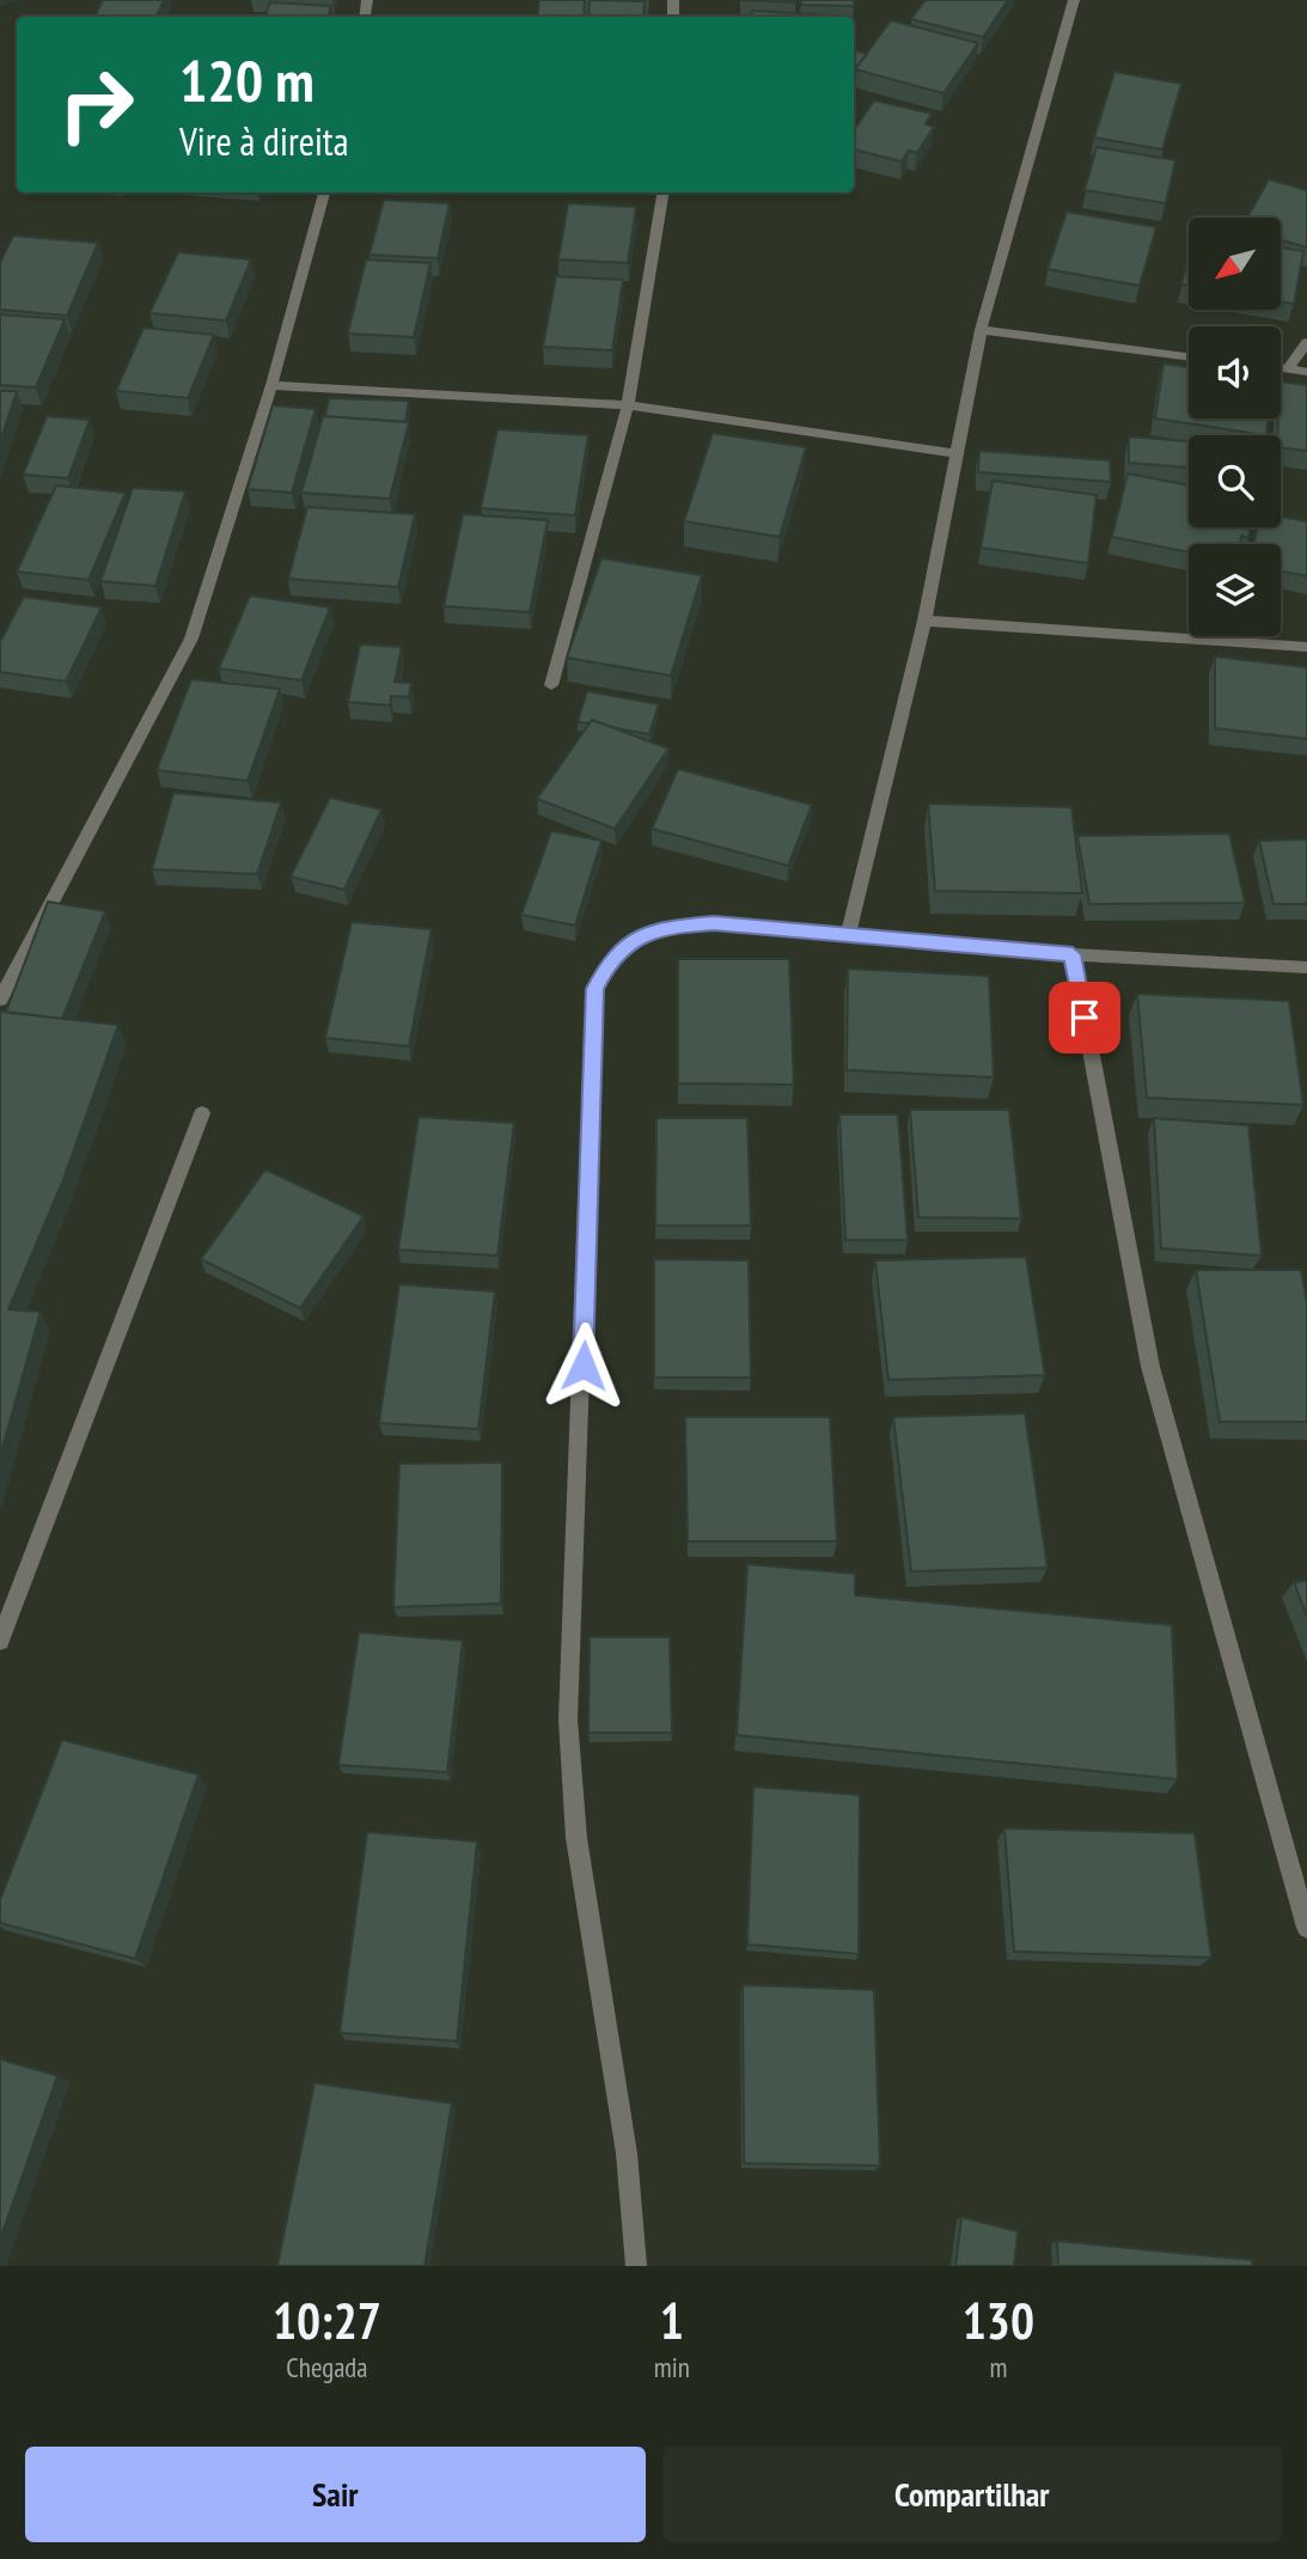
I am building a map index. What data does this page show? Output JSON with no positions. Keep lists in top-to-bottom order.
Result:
{
  "north": "bottom left",
  "page": {
    "turn": ["120 m", "Vire à direita"],
    "eta": [
      "10:27",
      "Chegada",
      "1",
      "min",
      "130",
      "m"
    ],
    "buttons": ["Sair", "Compartilhar"]
  }
}
